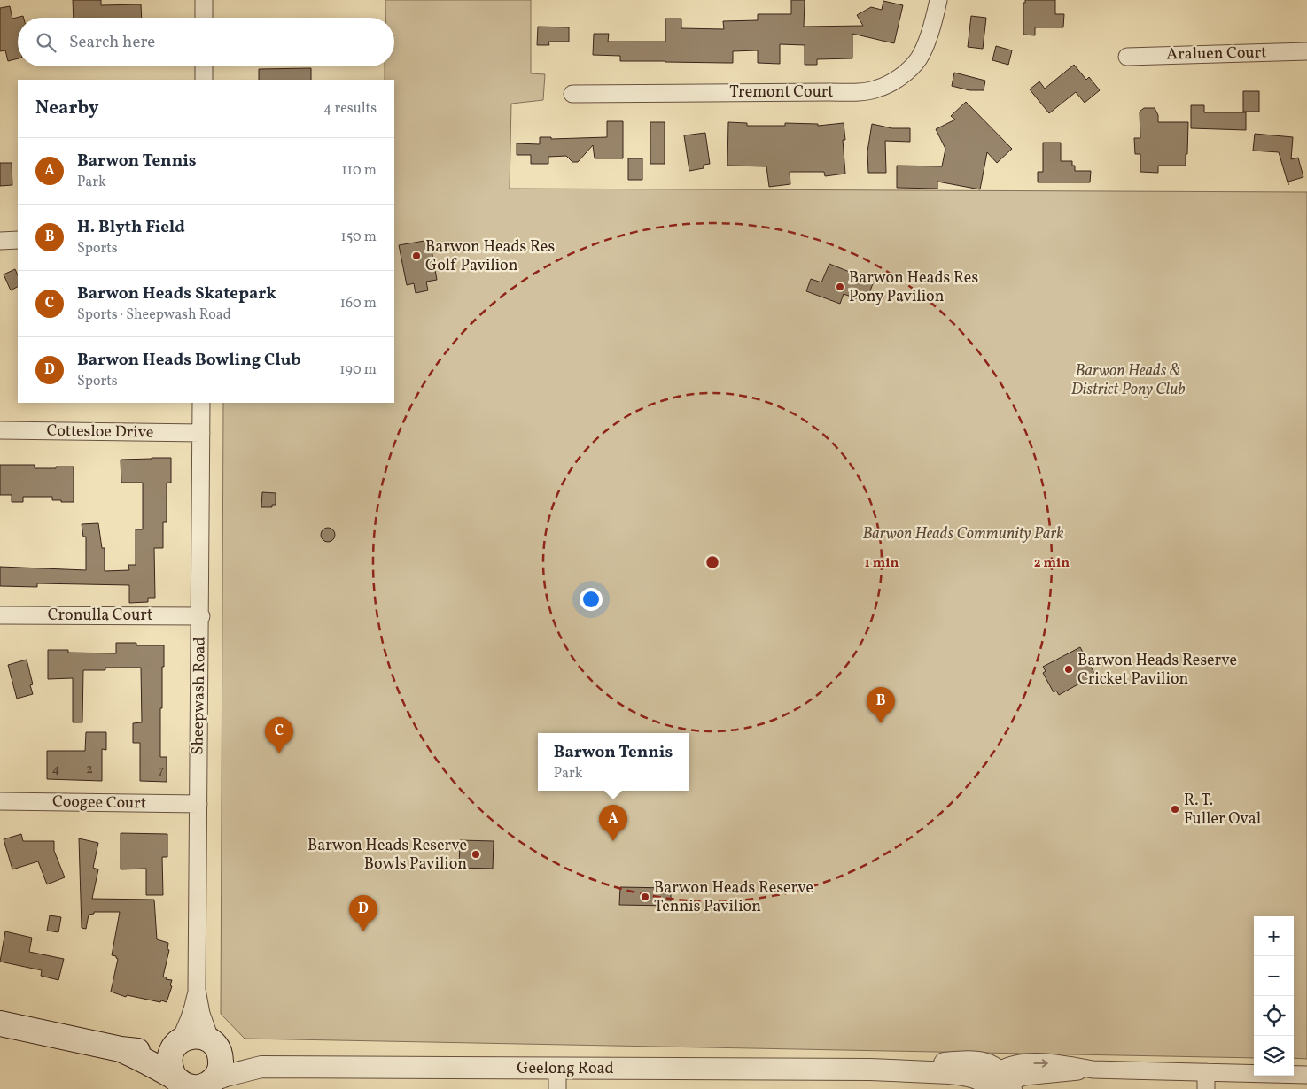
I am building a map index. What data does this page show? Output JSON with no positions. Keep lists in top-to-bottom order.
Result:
{
  "streets": {
    "street": [
      "Araluen Court",
      "Tremont Court",
      "Cottesloe Drive",
      "Cronulla Court",
      "Sheepwash Road",
      "Coogee Court",
      "Geelong Road"
    ]
  },
  "crossings": [
    ["Cottesloe Drive", "Sheepwash Road"],
    ["Cronulla Court", "Sheepwash Road"],
    ["Sheepwash Road", "Coogee Court"],
    ["Sheepwash Road", "Geelong Road"]
  ],
  "parks": ["Barwon Heads & District Pony Club", "Barwon Heads Community Park"],
  "places": [
    "Barwon Heads Res Golf Pavilion",
    "Barwon Heads Res Pony Pavilion",
    "Barwon Heads Reserve Cricket Pavilion",
    "R. T. Fuller Oval",
    "Barwon Heads Reserve Bowls Pavilion",
    "Barwon Heads Reserve Tennis Pavilion"
  ],
  "house_numbers": ["4", "2", "7"],
  "page": {
    "search": "Search here",
    "heading": ["Nearby", "4 results"],
    "list": [
      {
        "mark": "A",
        "name": "Barwon Tennis",
        "note": "Park",
        "value": "110 m"
      },
      {
        "mark": "B",
        "name": "H. Blyth Field",
        "note": "Sports",
        "value": "150 m"
      },
      {
        "mark": "C",
        "name": "Barwon Heads Skatepark",
        "note": "Sports · Sheepwash Road",
        "value": "160 m"
      },
      {
        "mark": "D",
        "name": "Barwon Heads Bowling Club",
        "note": "Sports",
        "value": "190 m"
      }
    ],
    "pins": [
      "B",
      "C",
      "A",
      "D"
    ],
    "popup": ["Barwon Tennis", "Park"],
    "map_buttons": ["+", "−"]
  },
  "rings": ["1 min", "2 min"]
}
